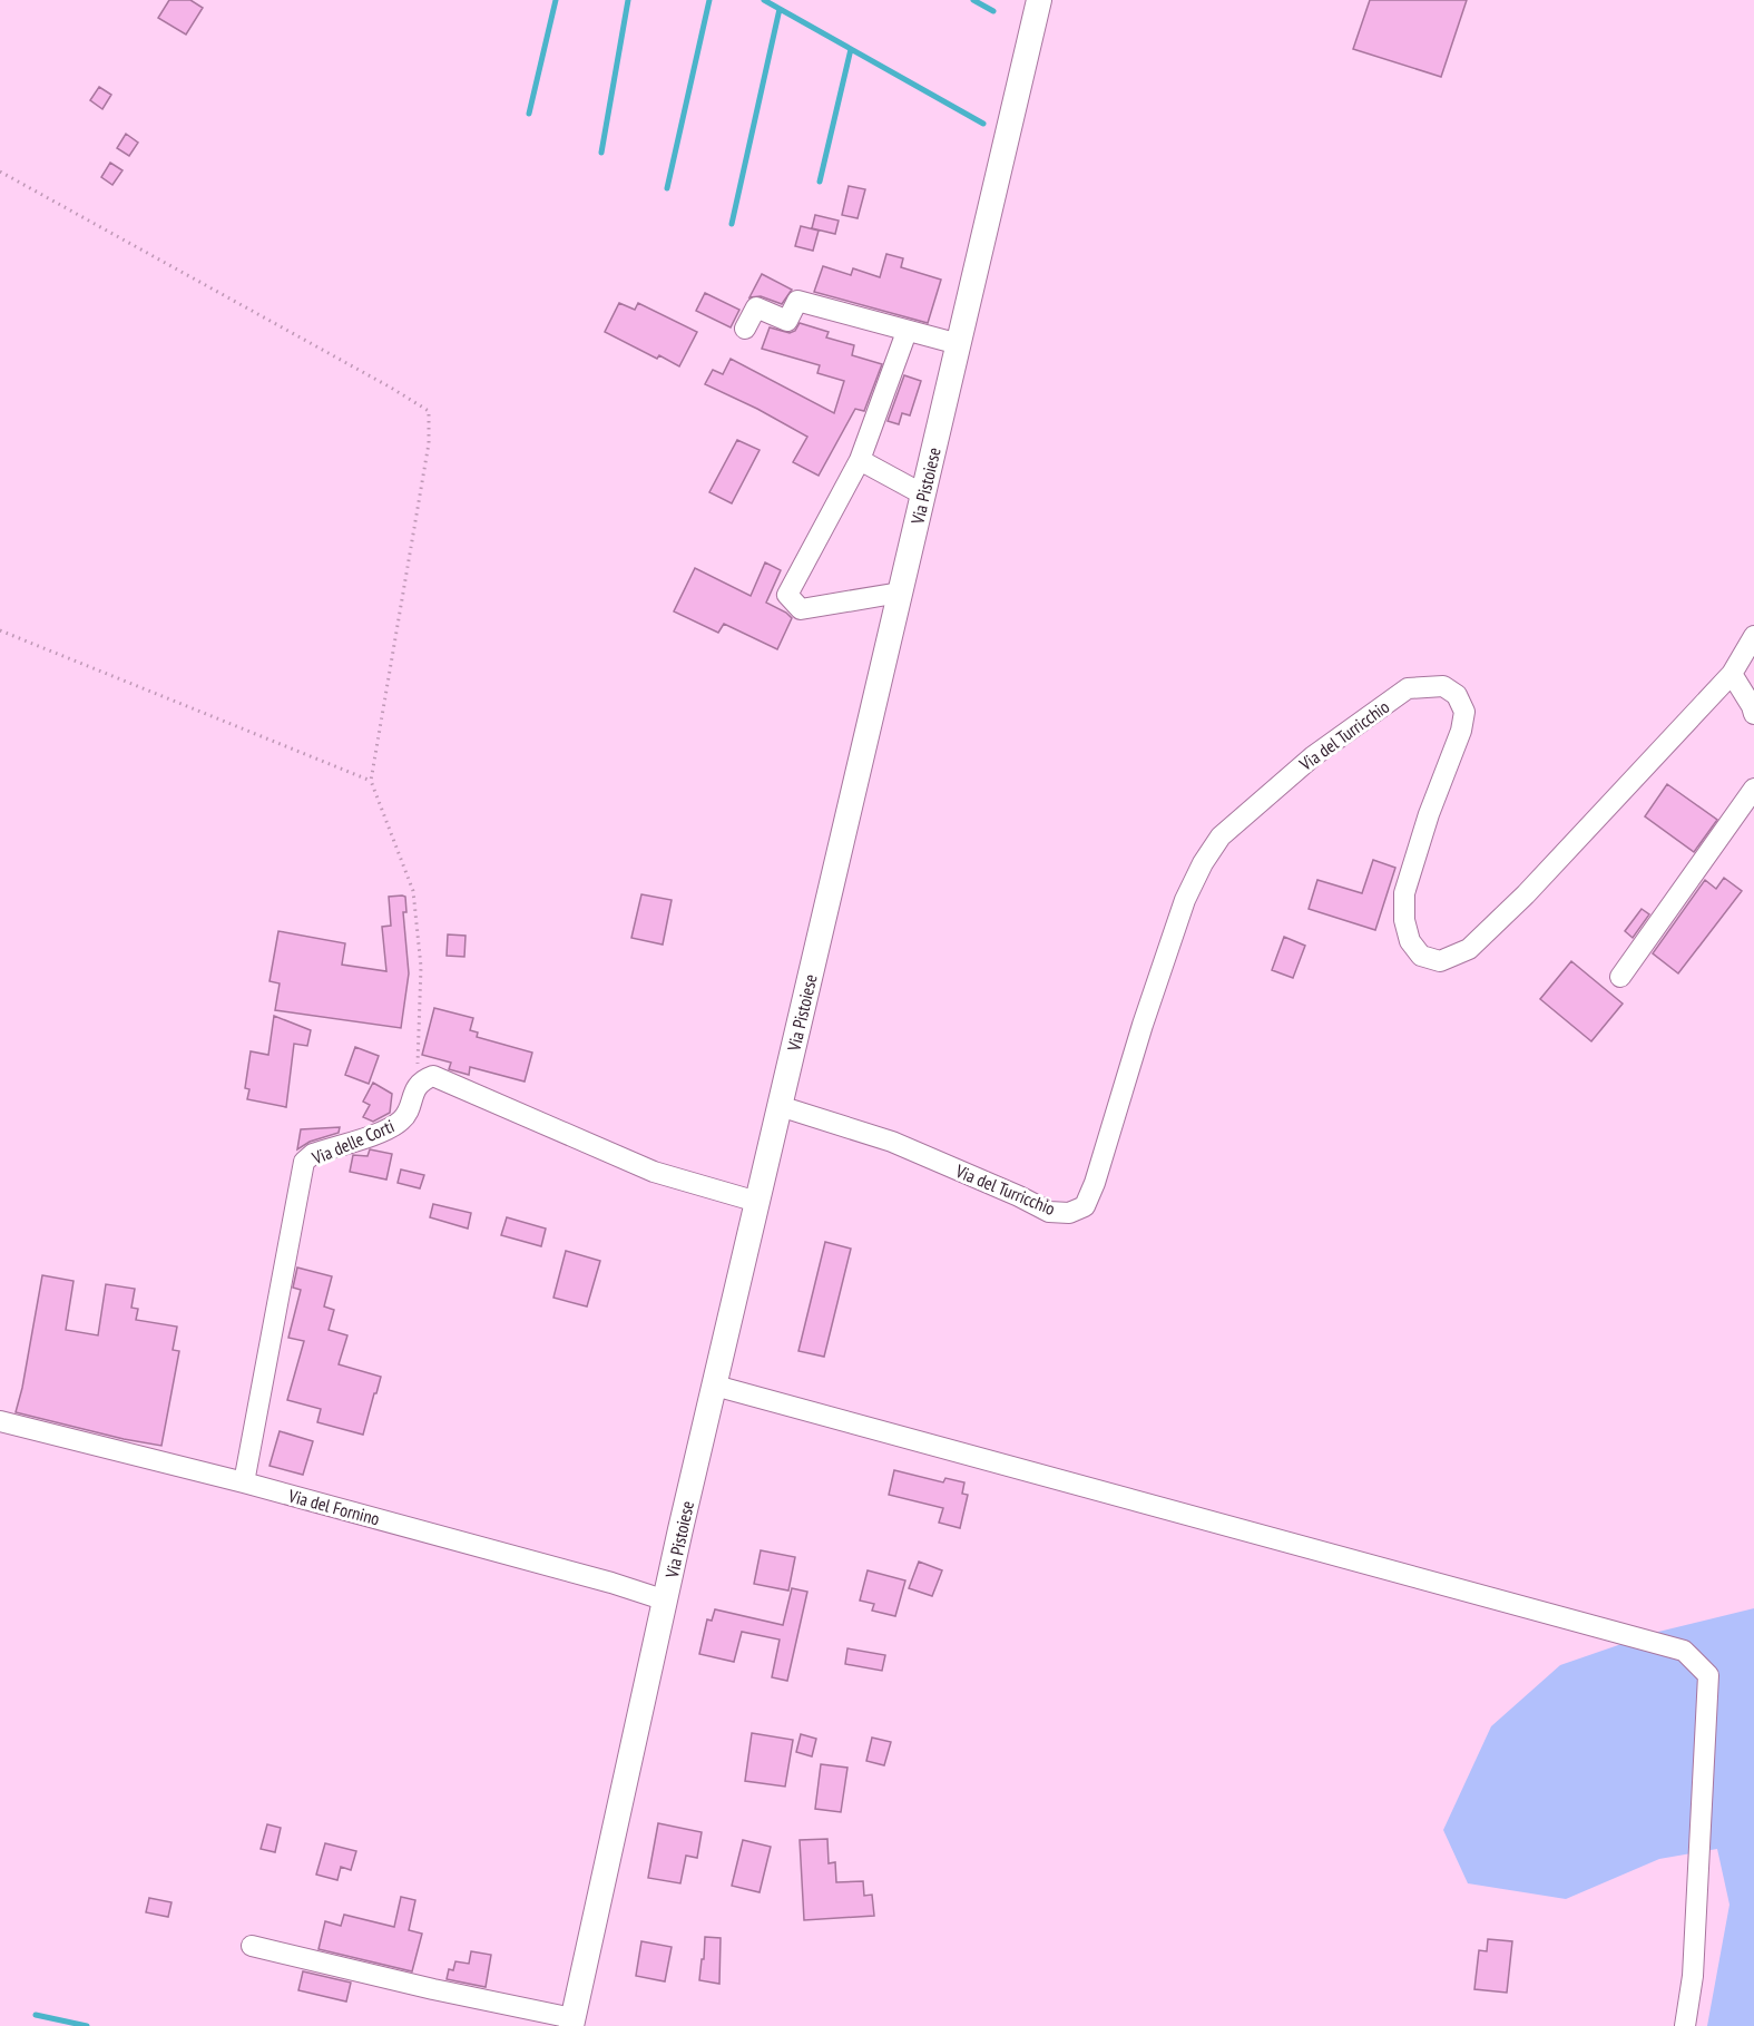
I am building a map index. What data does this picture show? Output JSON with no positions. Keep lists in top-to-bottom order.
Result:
{
  "streets": {
    "main road": ["Via Pistoiese"],
    "street": ["Via del Turricchio", "Via delle Corti", "Via del Fornino"]
  },
  "crossings": [
    ["Via Pistoiese", "Via del Turricchio"],
    ["Via Pistoiese", "Via del Fornino"],
    ["Via delle Corti", "Via del Fornino"]
  ]
}
